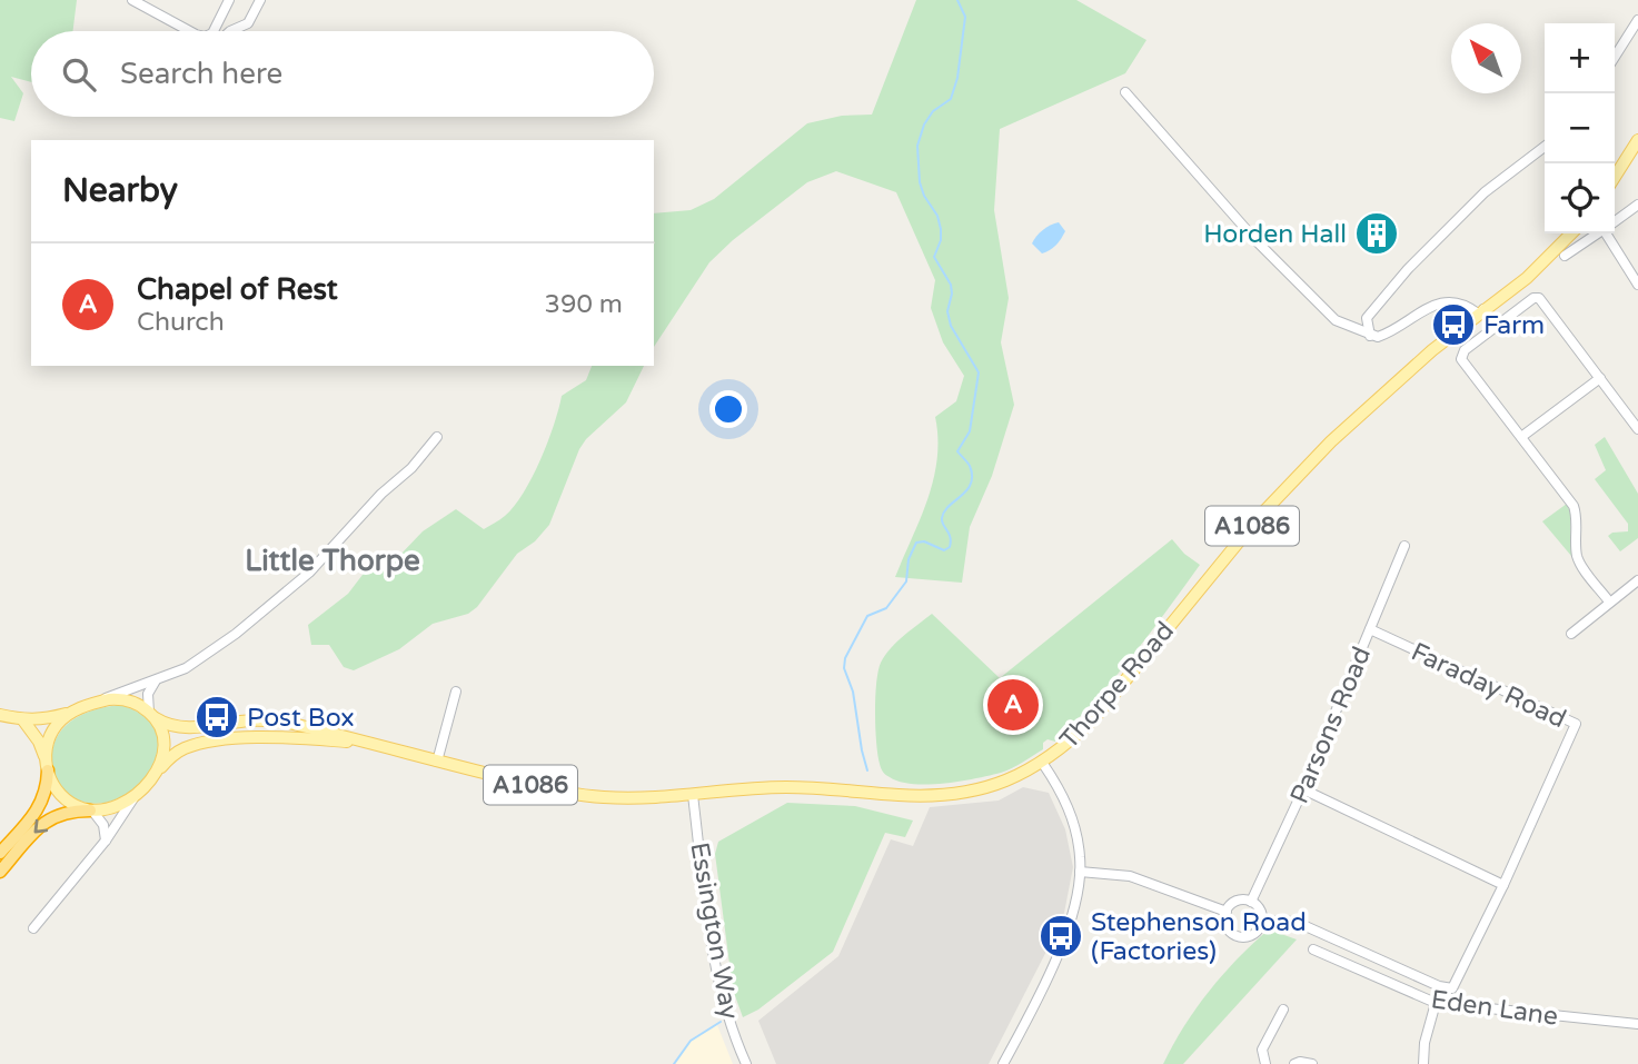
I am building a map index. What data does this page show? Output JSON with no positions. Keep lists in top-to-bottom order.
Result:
{
  "streets": {
    "main road": ["A1086", "Thorpe Road"],
    "street": [
      "Faraday Road",
      "Parsons Road",
      "Essington Way",
      "Eden Lane"
    ]
  },
  "crossings": [
    ["Thorpe Road", "Essington Way"],
    ["Faraday Road", "Parsons Road"]
  ],
  "districts": ["Little Thorpe"],
  "places": {
    "building": ["Horden Hall"],
    "bus stop": ["Farm", "Post Box", "Stephenson Road (Factories)"]
  },
  "north": "top left",
  "page": {
    "map_buttons": ["+", "−"],
    "search": "Search here",
    "heading": "Nearby",
    "list": [
      {
        "mark": "A",
        "name": "Chapel of Rest",
        "note": "Church",
        "value": "390 m"
      }
    ],
    "pins": "A"
  }
}
